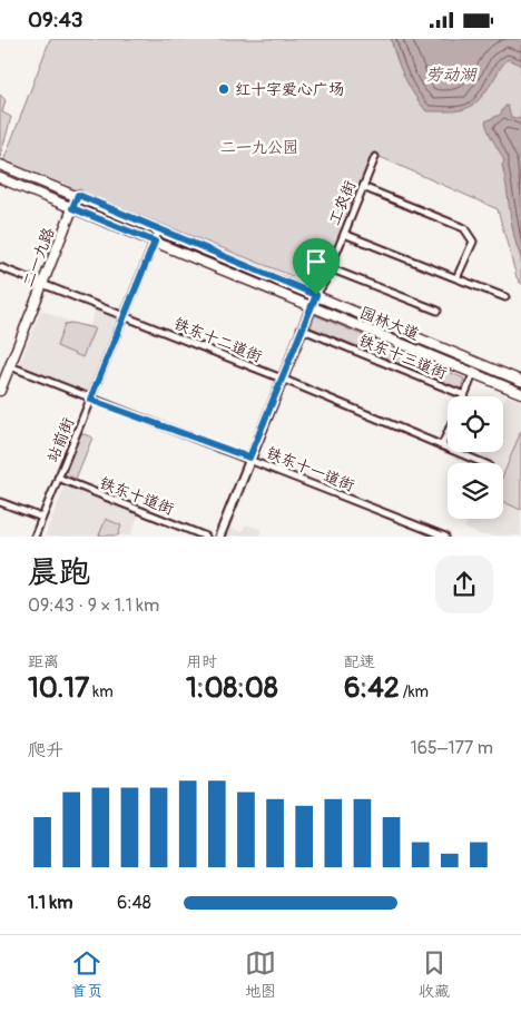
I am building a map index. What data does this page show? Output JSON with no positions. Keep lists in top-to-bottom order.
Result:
{
  "streets": {
    "main road": ["二一九路", "园林大道"],
    "street": [
      "工农街",
      "铁东十二道街",
      "铁东十三道街",
      "站前街",
      "铁东十一道街",
      "铁东十道街"
    ]
  },
  "crossings": [
    ["工农街", "园林大道"],
    ["工农街", "铁东十二道街"],
    ["工农街", "铁东十三道街"],
    ["工农街", "铁东十一道街"],
    ["二一九路", "园林大道"],
    ["二一九路", "铁东十二道街"],
    ["二一九路", "铁东十一道街"],
    ["园林大道", "站前街"],
    ["铁东十二道街", "站前街"],
    ["站前街", "铁东十一道街"],
    ["站前街", "铁东十道街"]
  ],
  "water": ["劳动湖"],
  "parks": ["二一九公园"],
  "places": ["红十字爱心广场"],
  "page": {
    "status": "09:43",
    "heading": ["晨跑", "09:43 · 9 × 1.1 km"],
    "stats": [
      ["距离", "10.17 km"],
      ["用时", "1:08:08"],
      ["配速", "6:42 /km"]
    ],
    "chart": ["爬升", "165–177 m"],
    "list": [
      {
        "name": "1.1 km",
        "note": "6:48"
      }
    ],
    "tabs": ["首页", "地图", "收藏"]
  }
}
